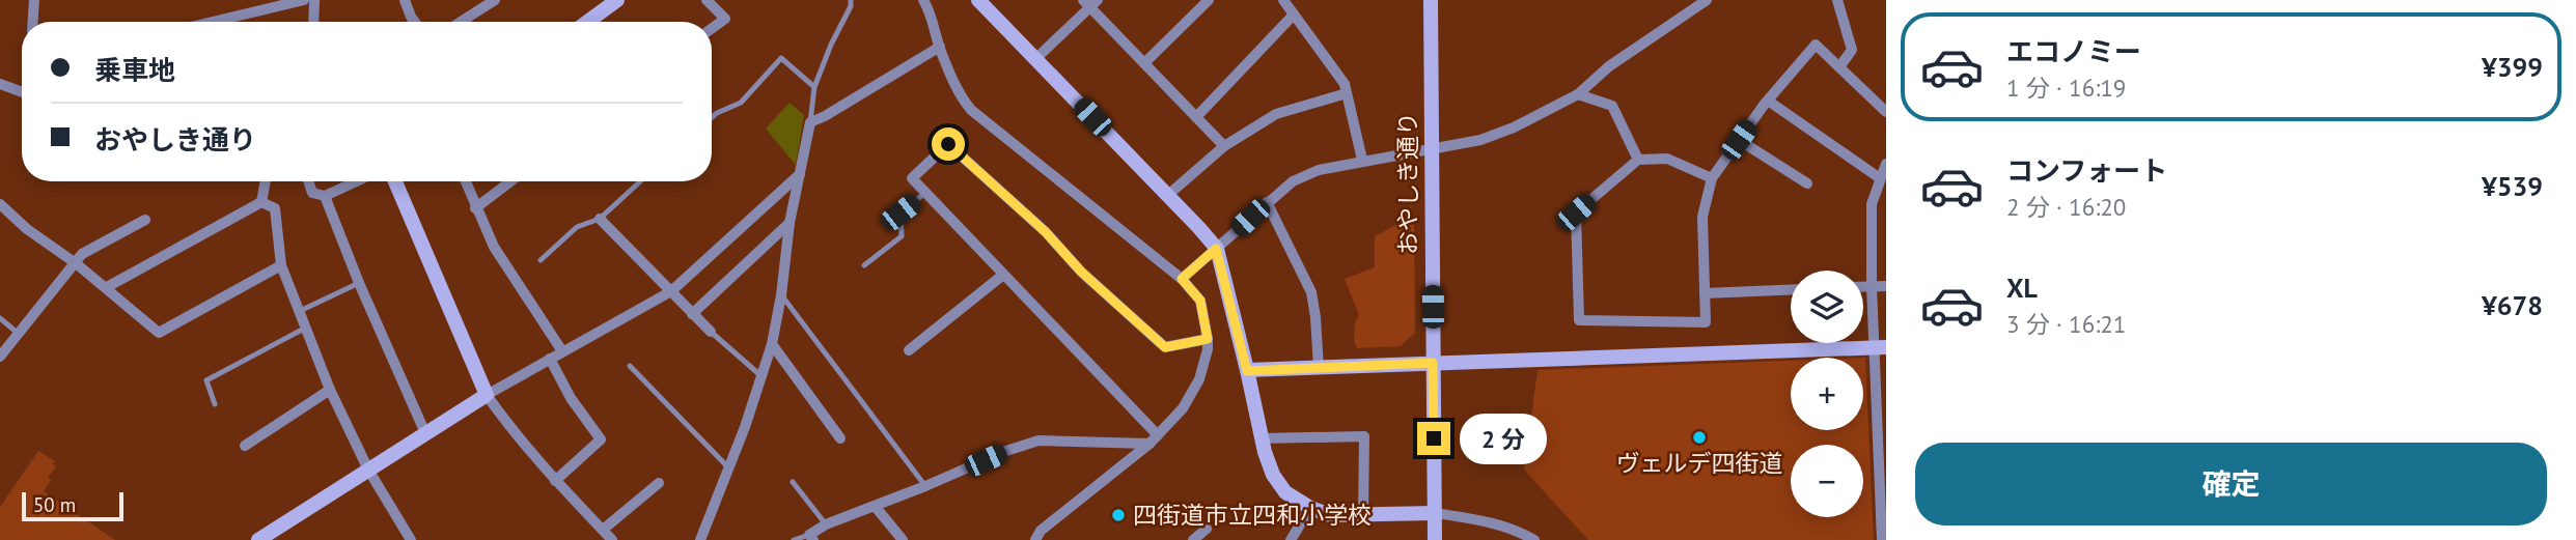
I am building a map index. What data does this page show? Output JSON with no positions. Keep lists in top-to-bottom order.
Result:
{
  "streets": {
    "street": ["おやしき通り"]
  },
  "places": ["ヴェルデ四街道", "四街道市立四和小学校"],
  "scale_bar": "50 m",
  "page": {
    "list": [
      {
        "name": "エコノミー",
        "note": "1 分 · 16:19",
        "value": "¥399"
      },
      {
        "name": "コンフォート",
        "note": "2 分 · 16:20",
        "value": "¥539"
      },
      {
        "name": "XL",
        "note": "3 分 · 16:21",
        "value": "¥678"
      }
    ],
    "banner": ["乗車地", "おやしき通り"],
    "map_buttons": ["+", "−"],
    "bubble": "2 分",
    "buttons": "確定",
    "scale": "50 m"
  }
}
